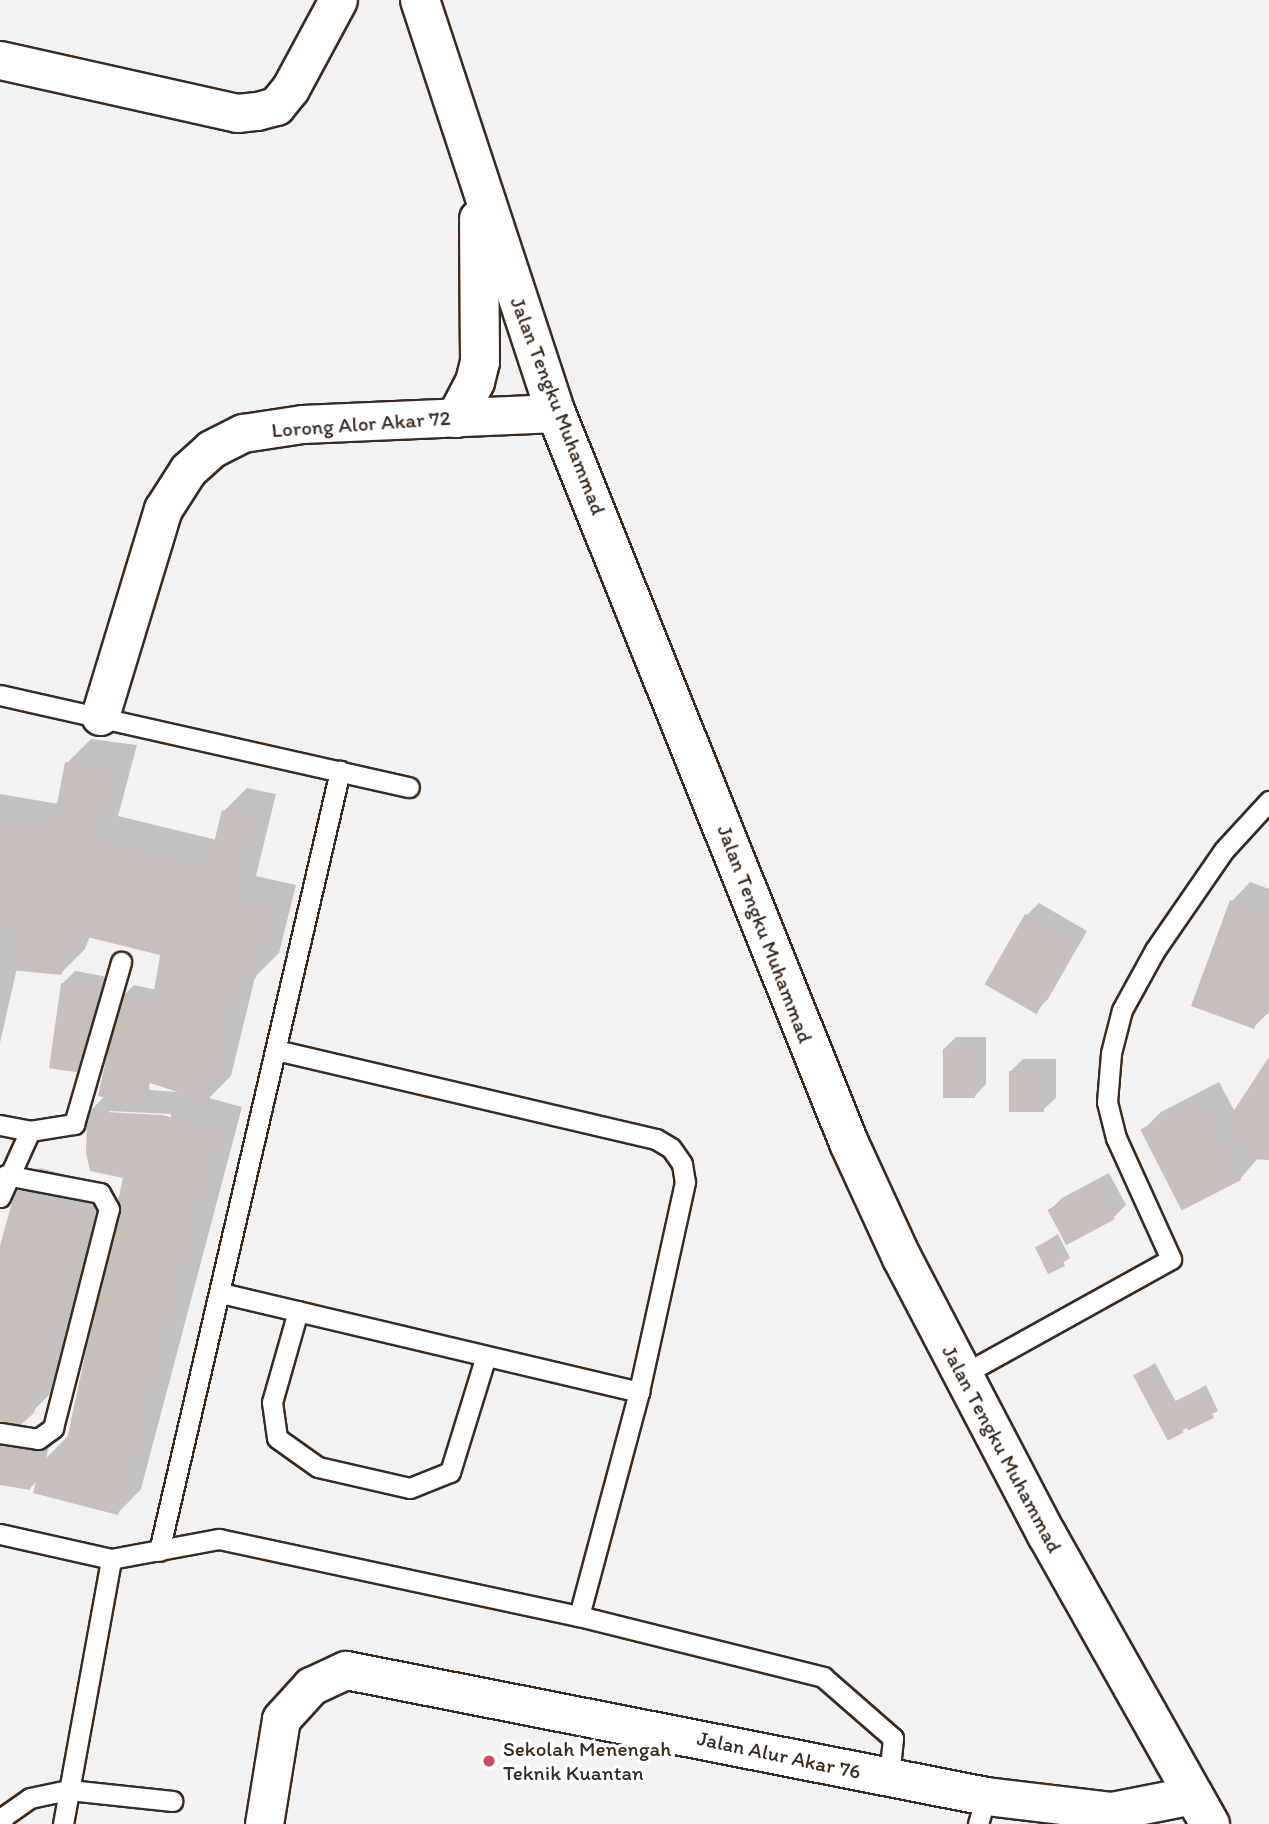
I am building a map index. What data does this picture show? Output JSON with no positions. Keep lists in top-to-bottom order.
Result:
{
  "streets": {
    "main road": ["Jalan Tengku Muhammad"],
    "street": ["Lorong Alor Akar 72", "Jalan Alur Akar 76"]
  },
  "crossings": [
    ["Jalan Tengku Muhammad", "Lorong Alor Akar 72"],
    ["Jalan Tengku Muhammad", "Jalan Alur Akar 76"]
  ],
  "places": ["Sekolah Menengah Teknik Kuantan"]
}
